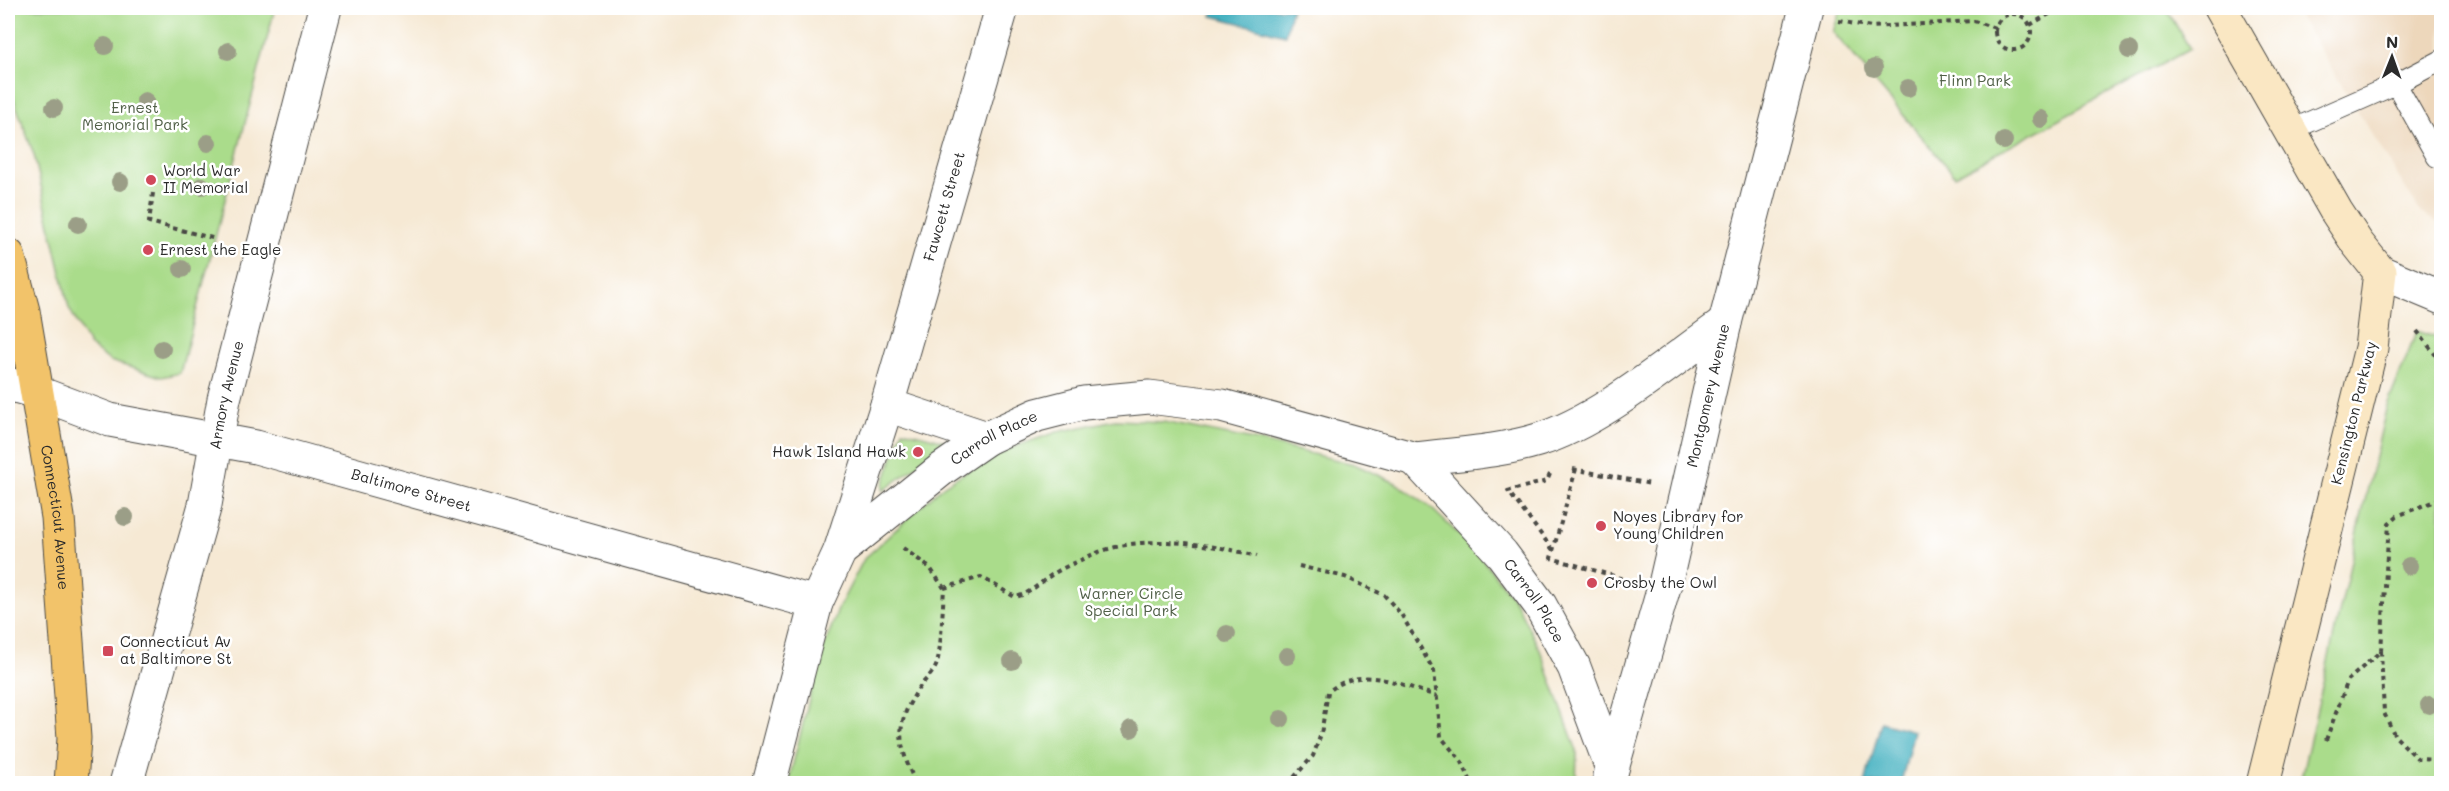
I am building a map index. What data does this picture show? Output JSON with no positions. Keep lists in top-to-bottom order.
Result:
{
  "streets": {
    "main road": ["Connecticut Avenue"],
    "street": [
      "Fawcett Street",
      "Armory Avenue",
      "Montgomery Avenue",
      "Kensington Parkway",
      "Carroll Place",
      "Baltimore Street"
    ]
  },
  "crossings": [
    ["Fawcett Street", "Carroll Place"],
    ["Armory Avenue", "Baltimore Street"],
    ["Montgomery Avenue", "Carroll Place"],
    ["Carroll Place", "Baltimore Street"],
    ["Baltimore Street", "Connecticut Avenue"]
  ],
  "parks": ["Flinn Park", "Ernest Memorial Park", "Warner Circle Special Park"],
  "places": {
    "other": [
      "World War II Memorial",
      "Ernest the Eagle",
      "Hawk Island Hawk",
      "Noyes Library for Young Children",
      "Crosby the Owl"
    ],
    "transit": ["Connecticut Av at Baltimore St"]
  },
  "north": "top"
}
